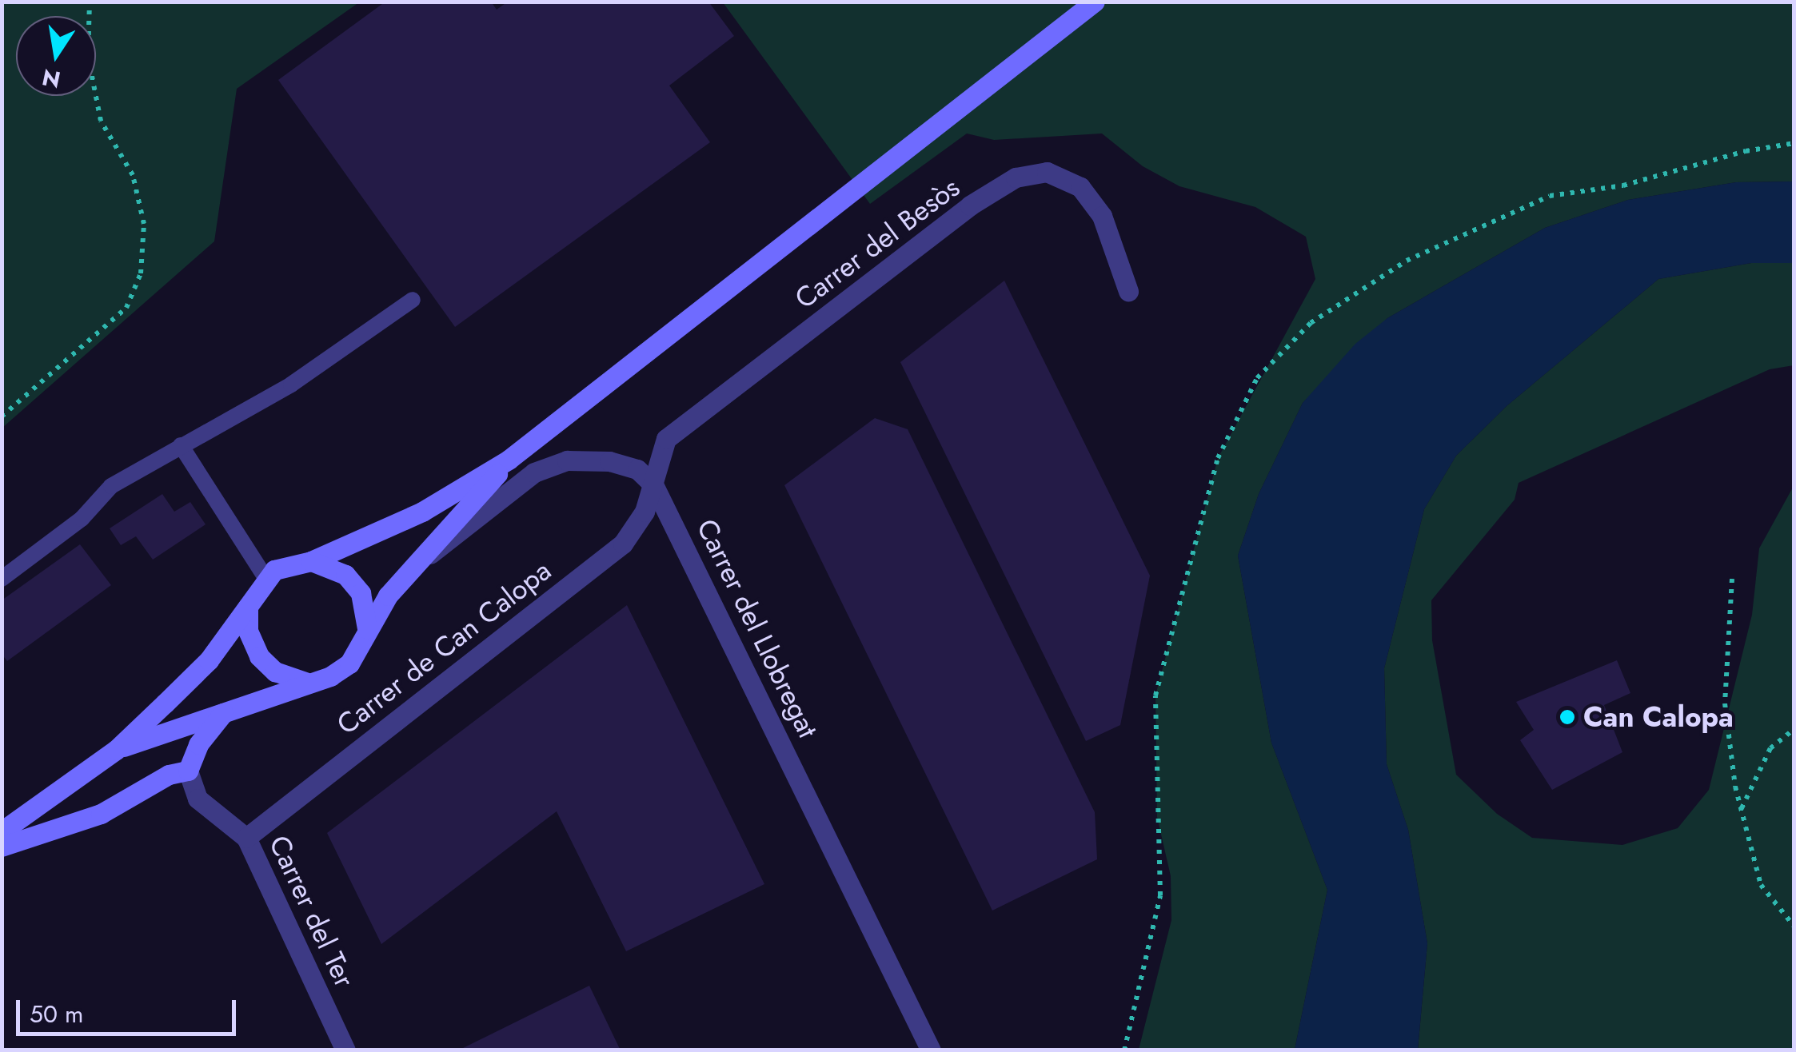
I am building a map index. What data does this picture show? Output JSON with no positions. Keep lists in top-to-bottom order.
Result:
{
  "streets": {
    "street": [
      "Carrer del Besòs",
      "Carrer del Llobregat",
      "Carrer de Can Calopa",
      "Carrer del Ter"
    ]
  },
  "crossings": [
    ["Carrer del Besòs", "Carrer del Llobregat"],
    ["Carrer del Besòs", "Carrer de Can Calopa"],
    ["Carrer del Llobregat", "Carrer de Can Calopa"],
    ["Carrer de Can Calopa", "Carrer del Ter"]
  ],
  "places": ["Can Calopa"],
  "scale_bar": "50 m",
  "north": "bottom"
}
